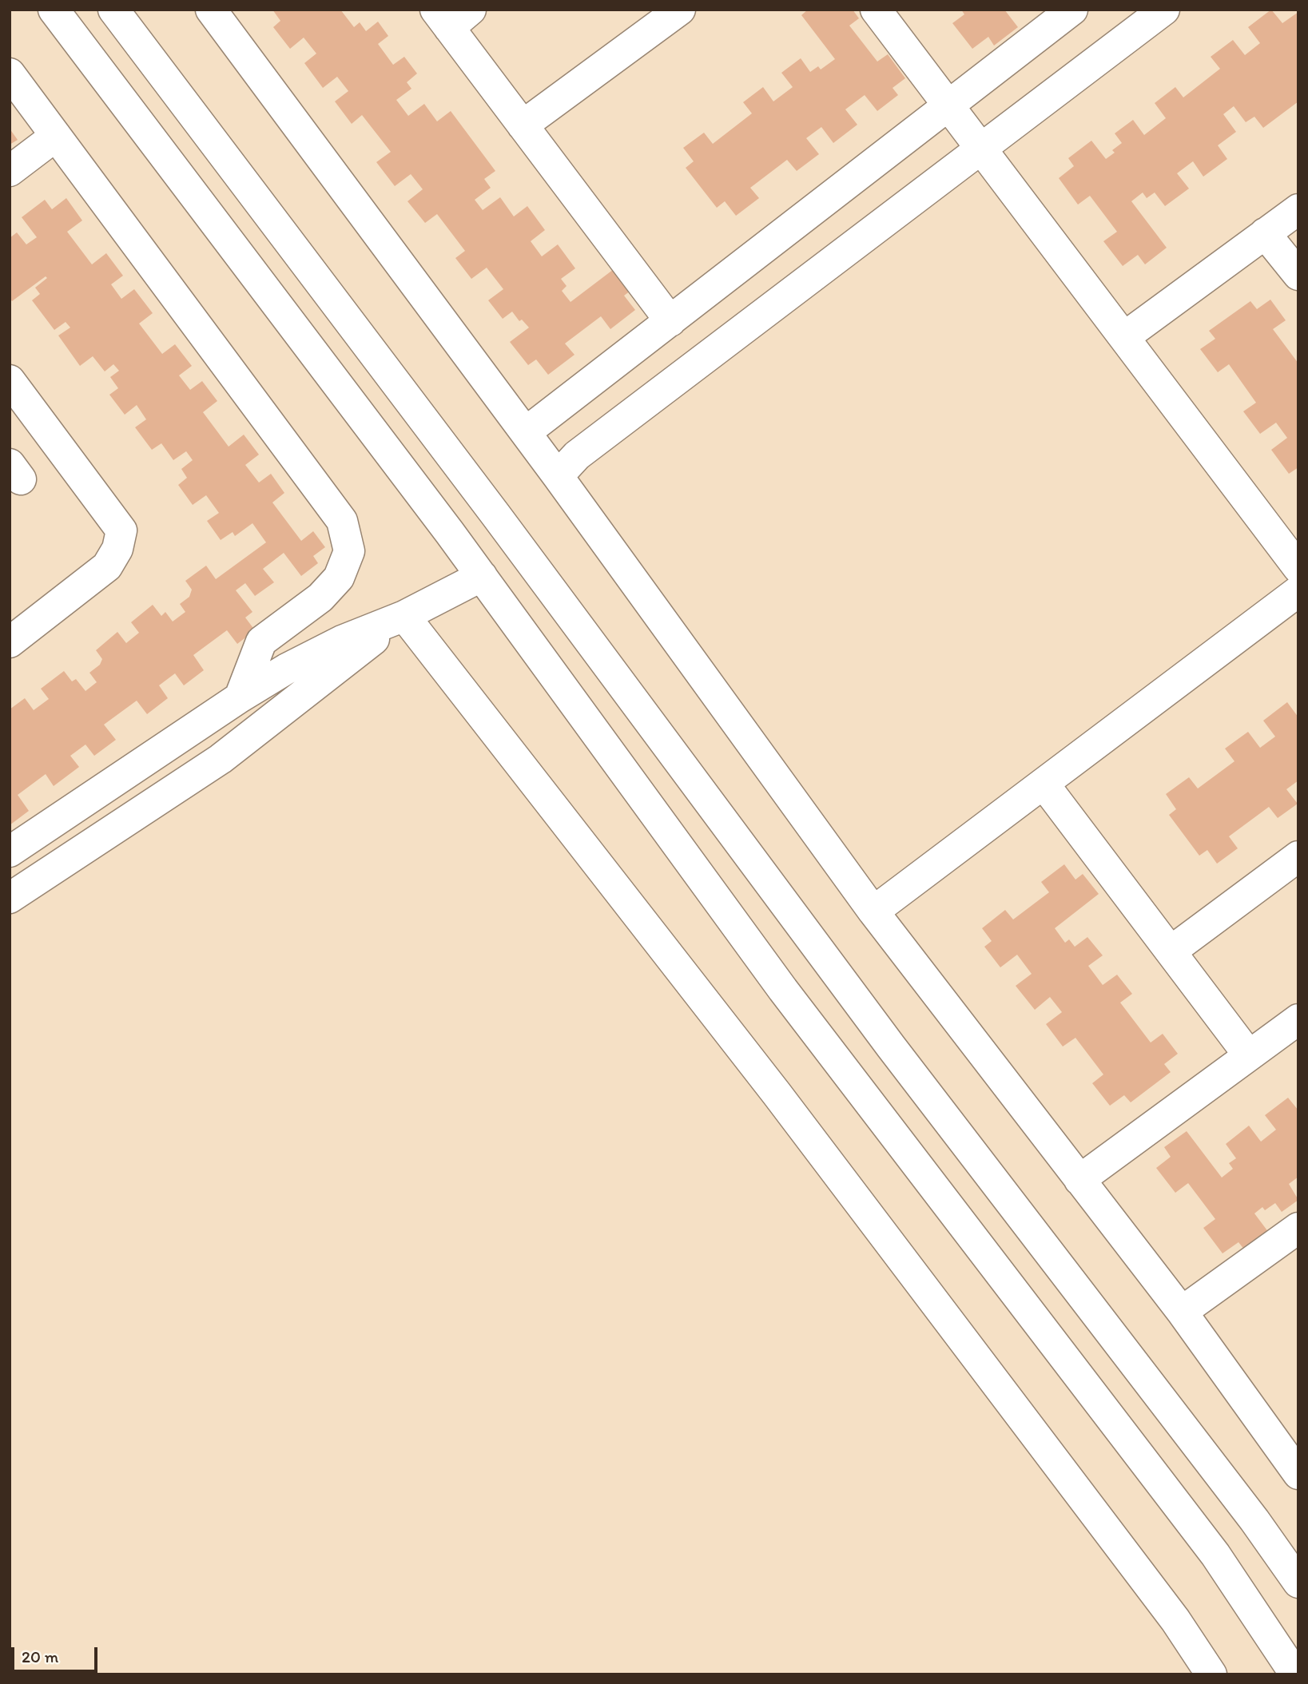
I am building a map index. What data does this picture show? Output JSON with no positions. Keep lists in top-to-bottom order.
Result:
{
  "scale_bar": "20 m"
}
